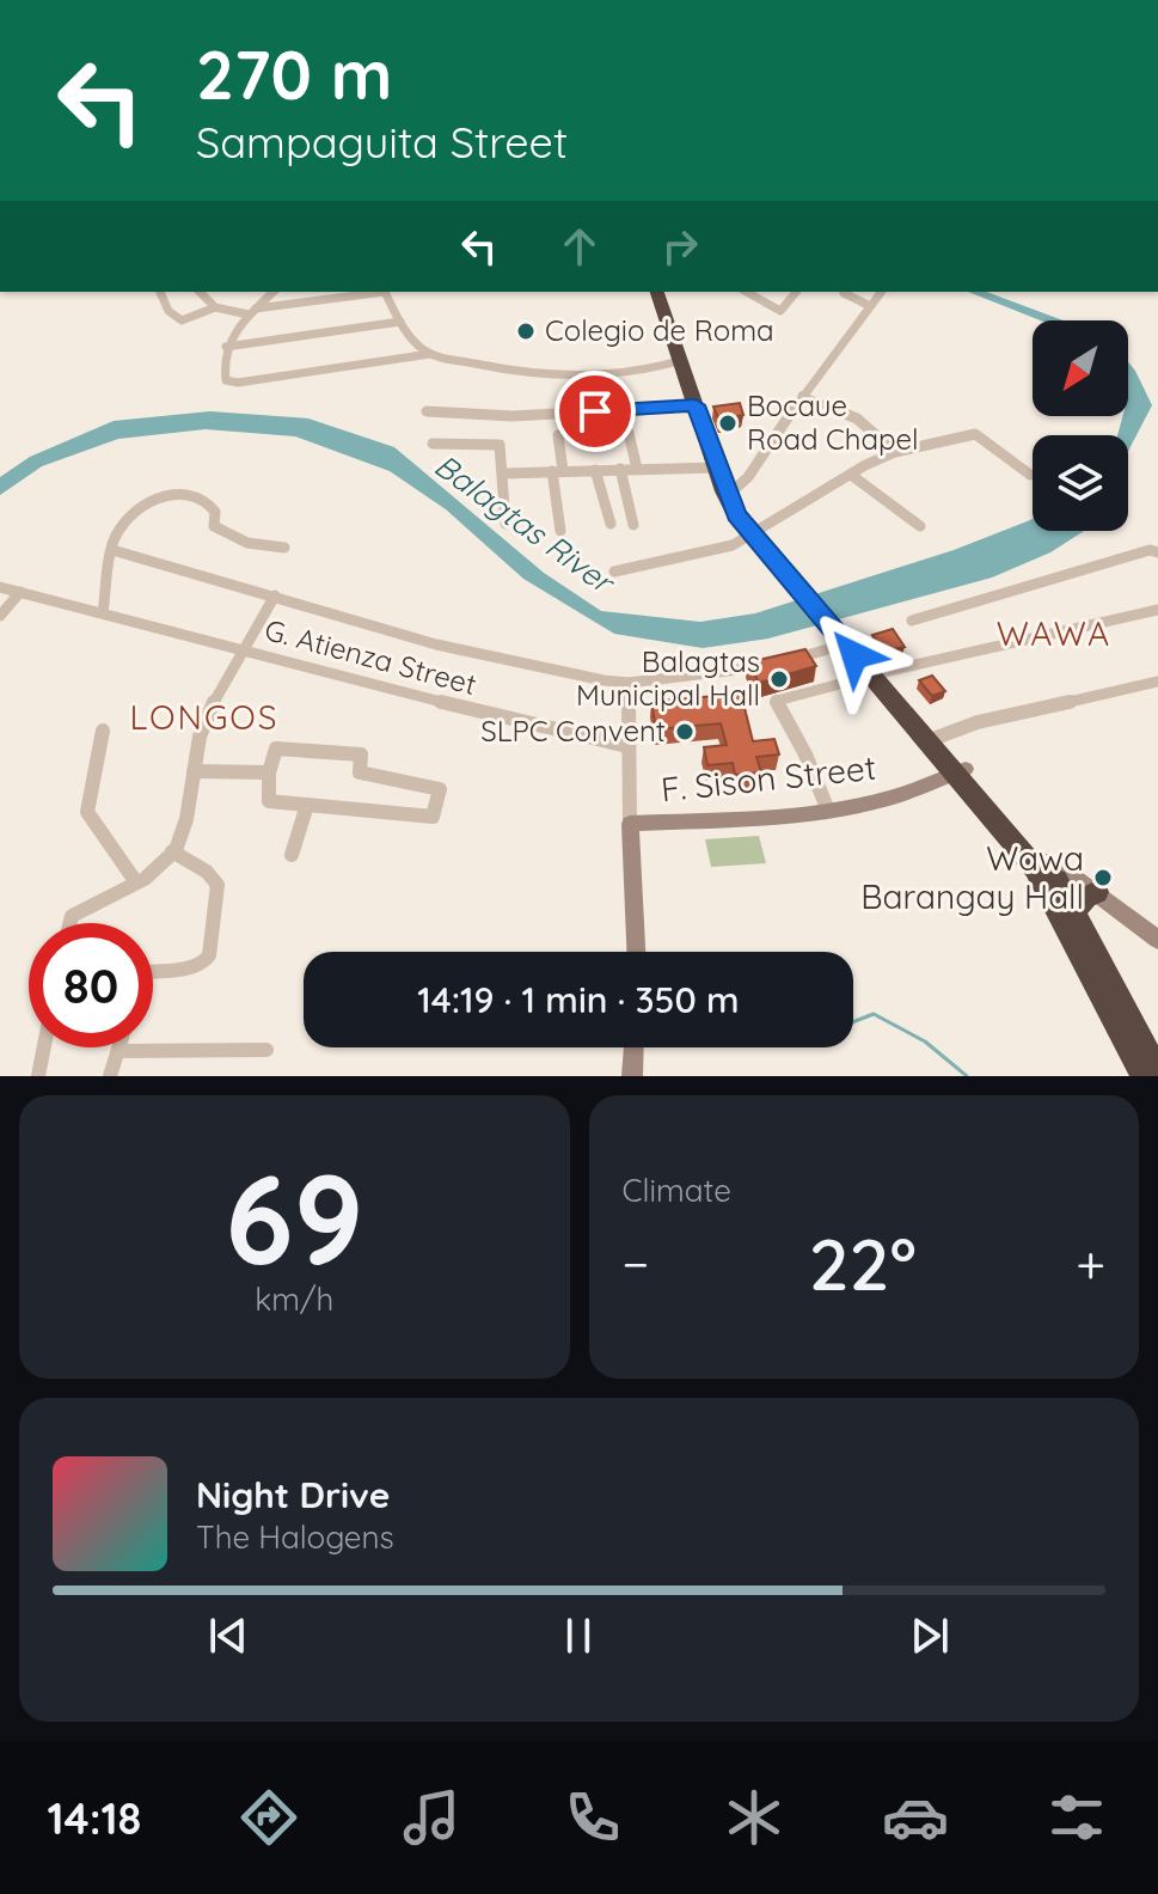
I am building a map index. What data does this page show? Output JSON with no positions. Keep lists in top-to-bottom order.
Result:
{
  "streets": {
    "street": ["G. Atienza Street", "F. Sison Street"]
  },
  "districts": ["WAWA", "LONGOS"],
  "water": ["Balagtas River"],
  "places": [
    "Colegio de Roma",
    "Bocaue Road Chapel",
    "Balagtas Municipal Hall",
    "SLPC Convent",
    "Wawa Barangay Hall"
  ],
  "north": "bottom left",
  "page": {
    "turn": ["270 m", "Sampaguita Street"],
    "limit": "80",
    "trip": "14:19 · 1 min · 350 m",
    "tile": [
      ["69", "km/h"],
      "Climate"
    ],
    "heat": ["−", "22°", "+"],
    "song": ["Night Drive", "The Halogens"],
    "tabs": "14:18"
  }
}
